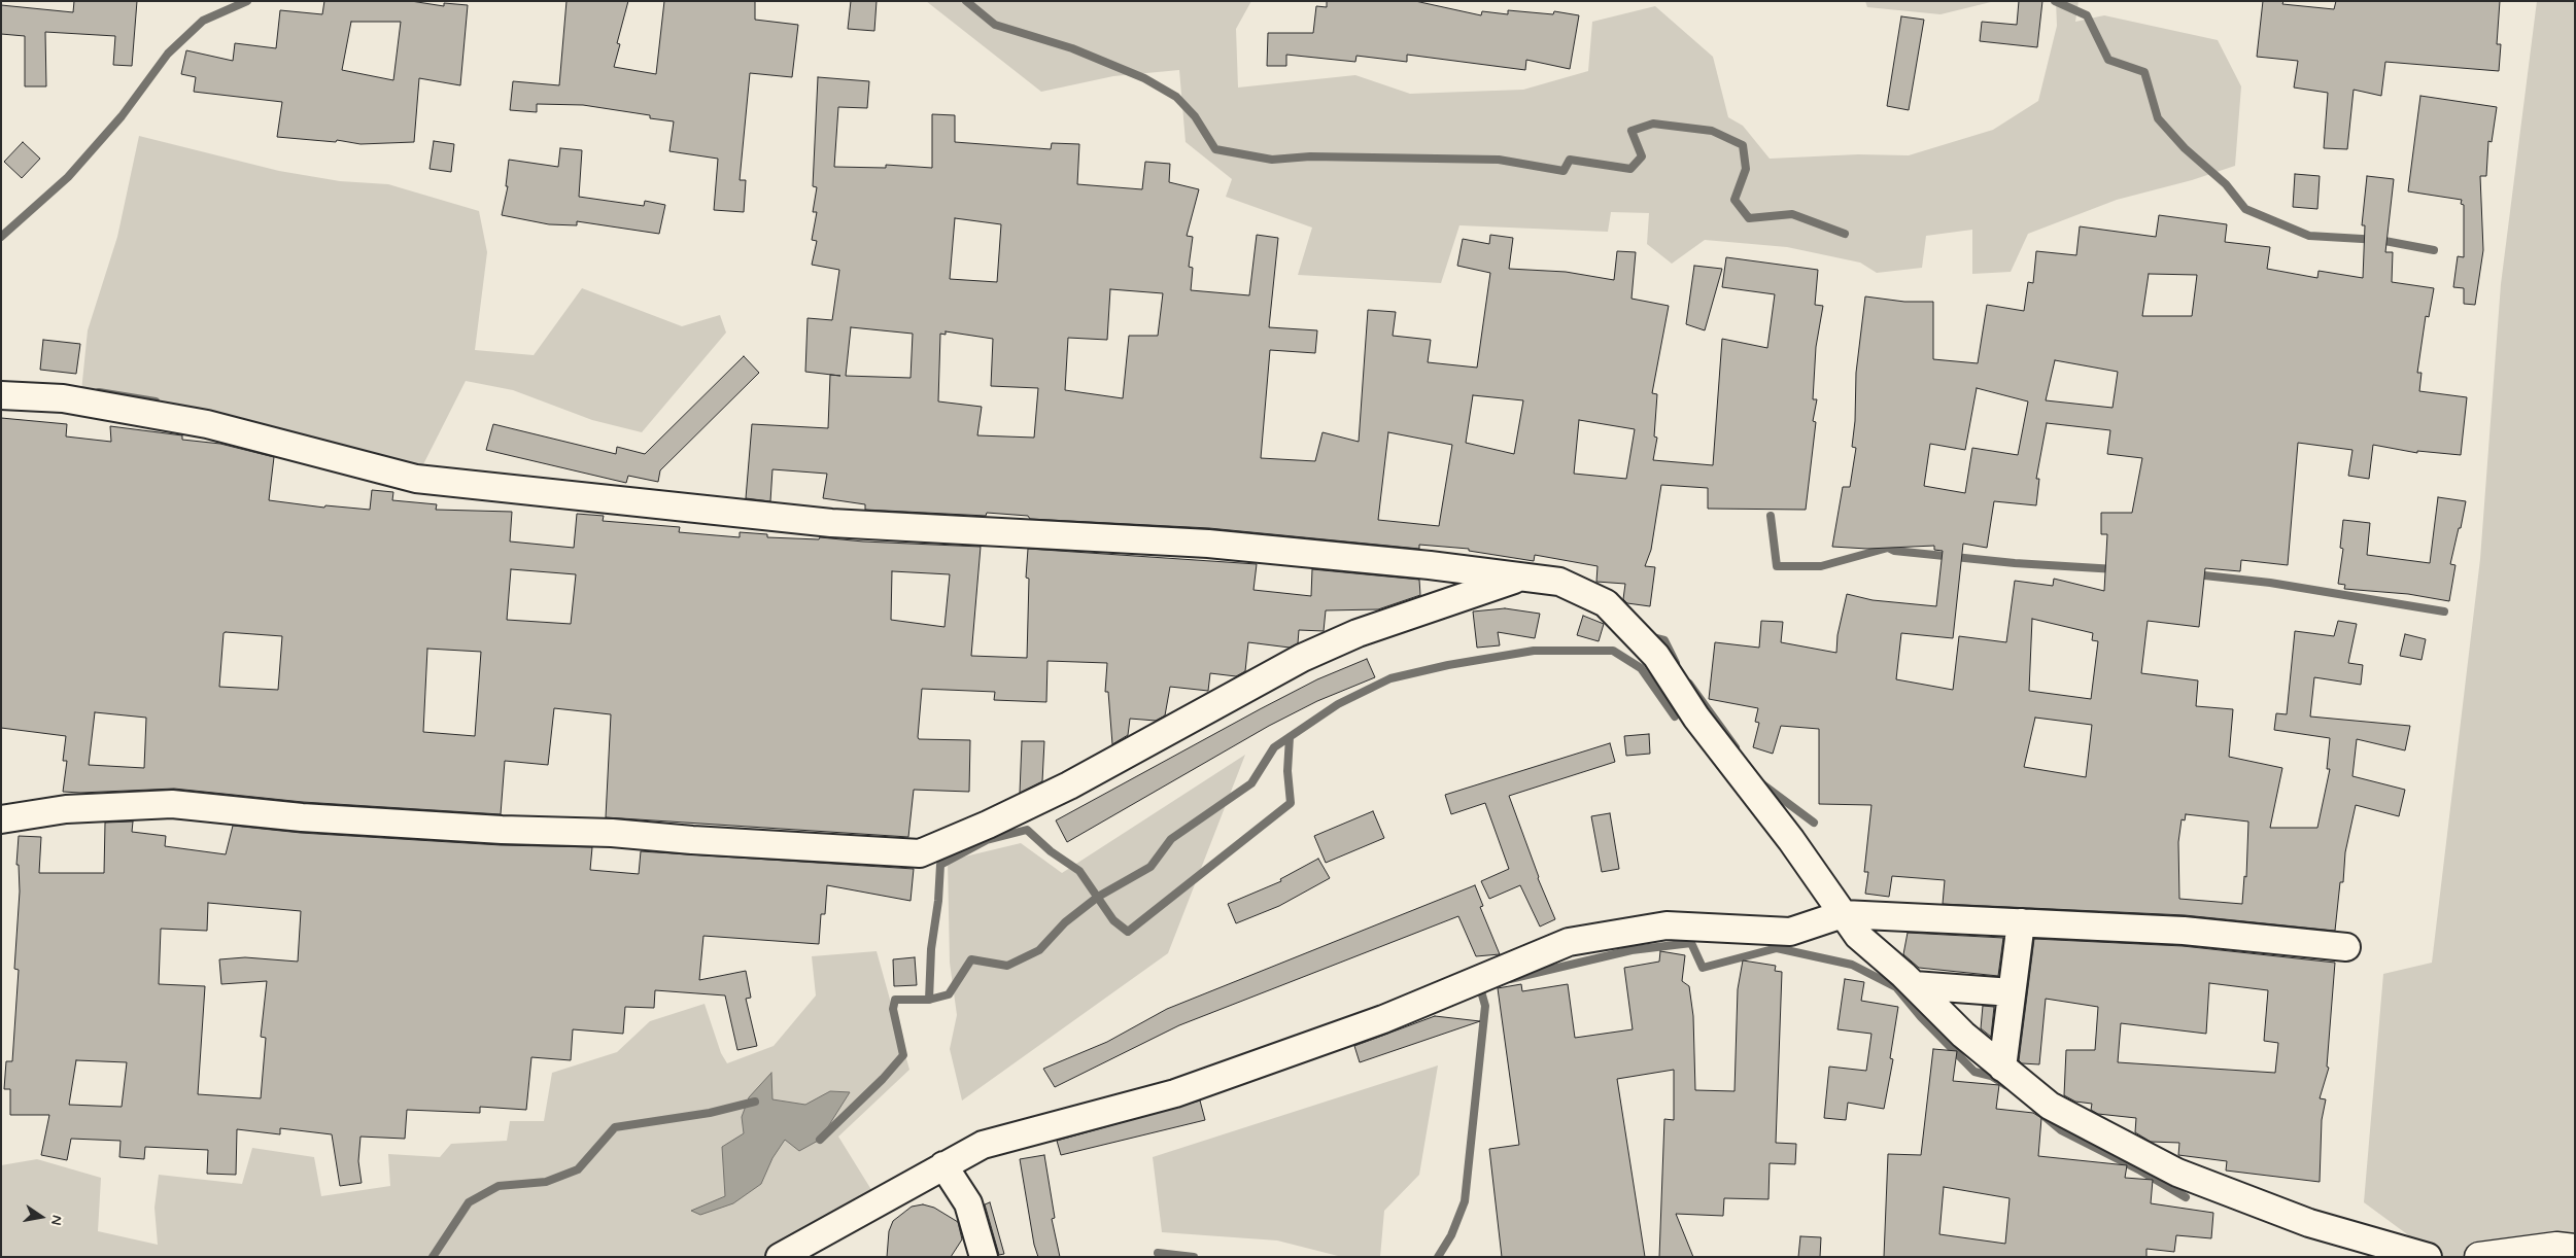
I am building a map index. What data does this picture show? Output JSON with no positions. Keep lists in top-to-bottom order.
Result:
{
  "north": "right"
}
